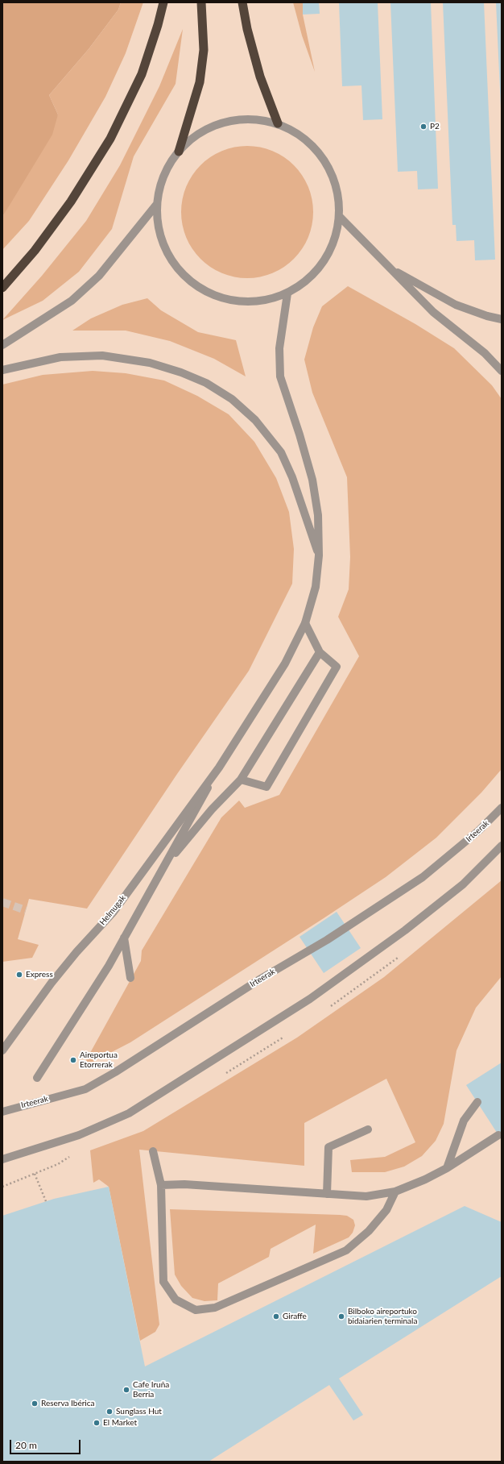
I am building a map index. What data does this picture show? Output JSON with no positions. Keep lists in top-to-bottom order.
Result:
{
  "streets": {
    "street": ["Irteerak", "Helmugak"]
  },
  "places": [
    "P2",
    "Express",
    "Aireportua Etorrerak",
    "Giraffe",
    "Bilboko aireportuko bidaiarien terminala",
    "Cafe Iruña Berria",
    "Reserva Ibérica",
    "Sunglass Hut",
    "El Market"
  ],
  "scale_bar": "20 m"
}
